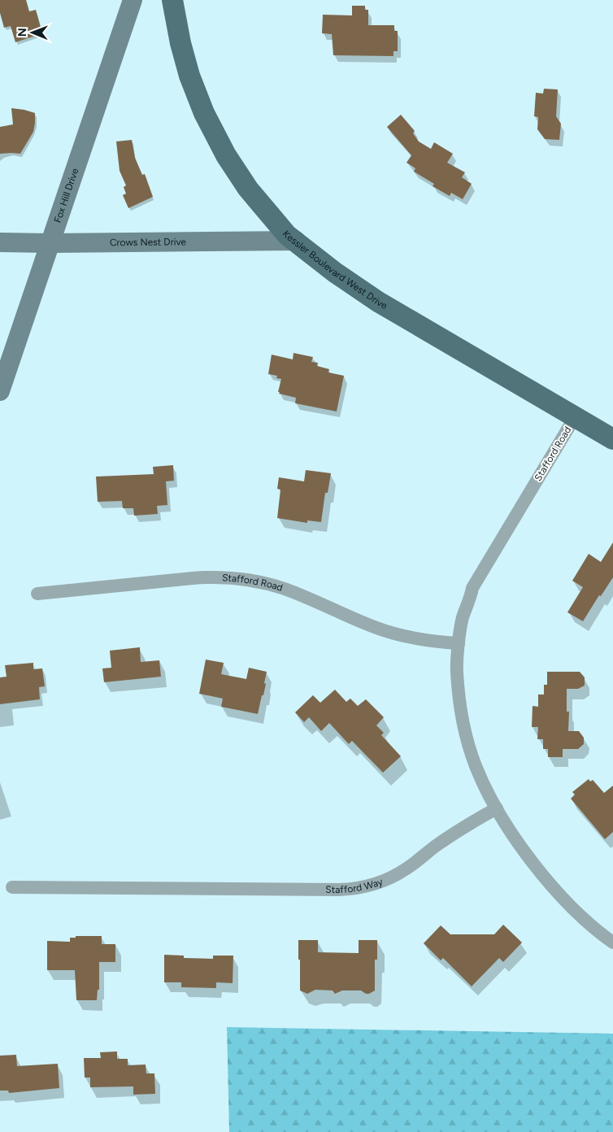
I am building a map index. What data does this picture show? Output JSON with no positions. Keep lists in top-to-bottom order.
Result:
{
  "streets": {
    "main road": ["Kessler Boulevard West Drive"],
    "street": [
      "Fox Hill Drive",
      "Crows Nest Drive",
      "Stafford Road",
      "Stafford Way"
    ]
  },
  "crossings": [
    ["Fox Hill Drive", "Crows Nest Drive"],
    ["Crows Nest Drive", "Kessler Boulevard West Drive"],
    ["Kessler Boulevard West Drive", "Stafford Road"],
    ["Stafford Road", "Stafford Way"]
  ],
  "north": "left"
}
